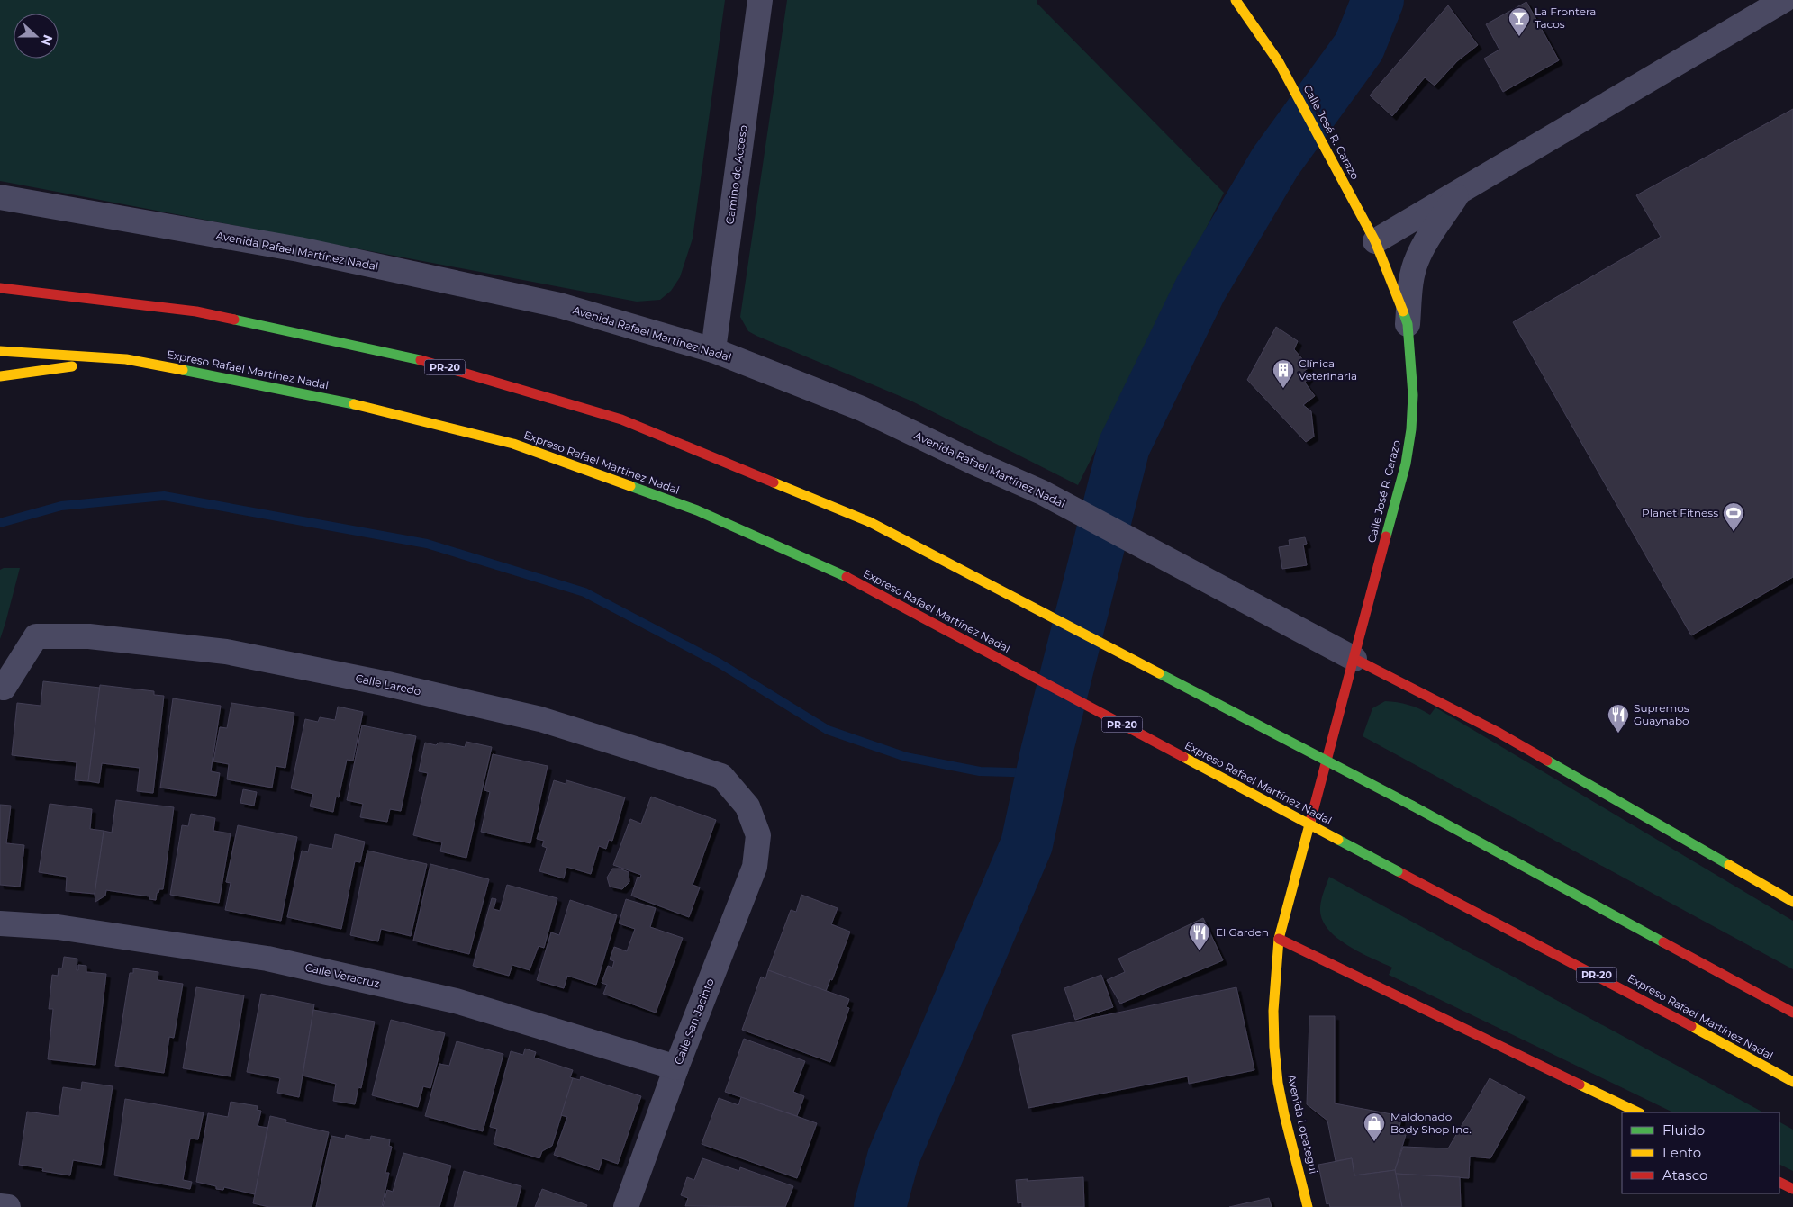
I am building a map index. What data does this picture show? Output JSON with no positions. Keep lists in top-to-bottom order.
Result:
{
  "streets": {
    "main road": [
      "Calle José R. Carazo",
      "PR-20",
      "Expreso Rafael Martínez Nadal",
      "Avenida Lopategui"
    ],
    "street": [
      "Camino de Acceso",
      "Avenida Rafael Martínez Nadal",
      "Calle Laredo",
      "Calle Veracruz",
      "Calle San Jacinto"
    ]
  },
  "crossings": [
    ["Calle José R. Carazo", "Avenida Rafael Martínez Nadal"],
    ["Calle José R. Carazo", "Avenida Lopategui"],
    ["Camino de Acceso", "Avenida Rafael Martínez Nadal"],
    ["Calle Laredo", "Calle San Jacinto"],
    ["Calle Veracruz", "Calle San Jacinto"]
  ],
  "places": {
    "bar": ["La Frontera Tacos"],
    "building": ["Clínica Veterinaria"],
    "sports": ["Planet Fitness"],
    "restaurant": ["Supremos Guaynabo", "El Garden"],
    "shop": ["Maldonado Body Shop Inc."]
  },
  "legend": ["Fluido", "Lento", "Atasco"],
  "north": "right"
}
